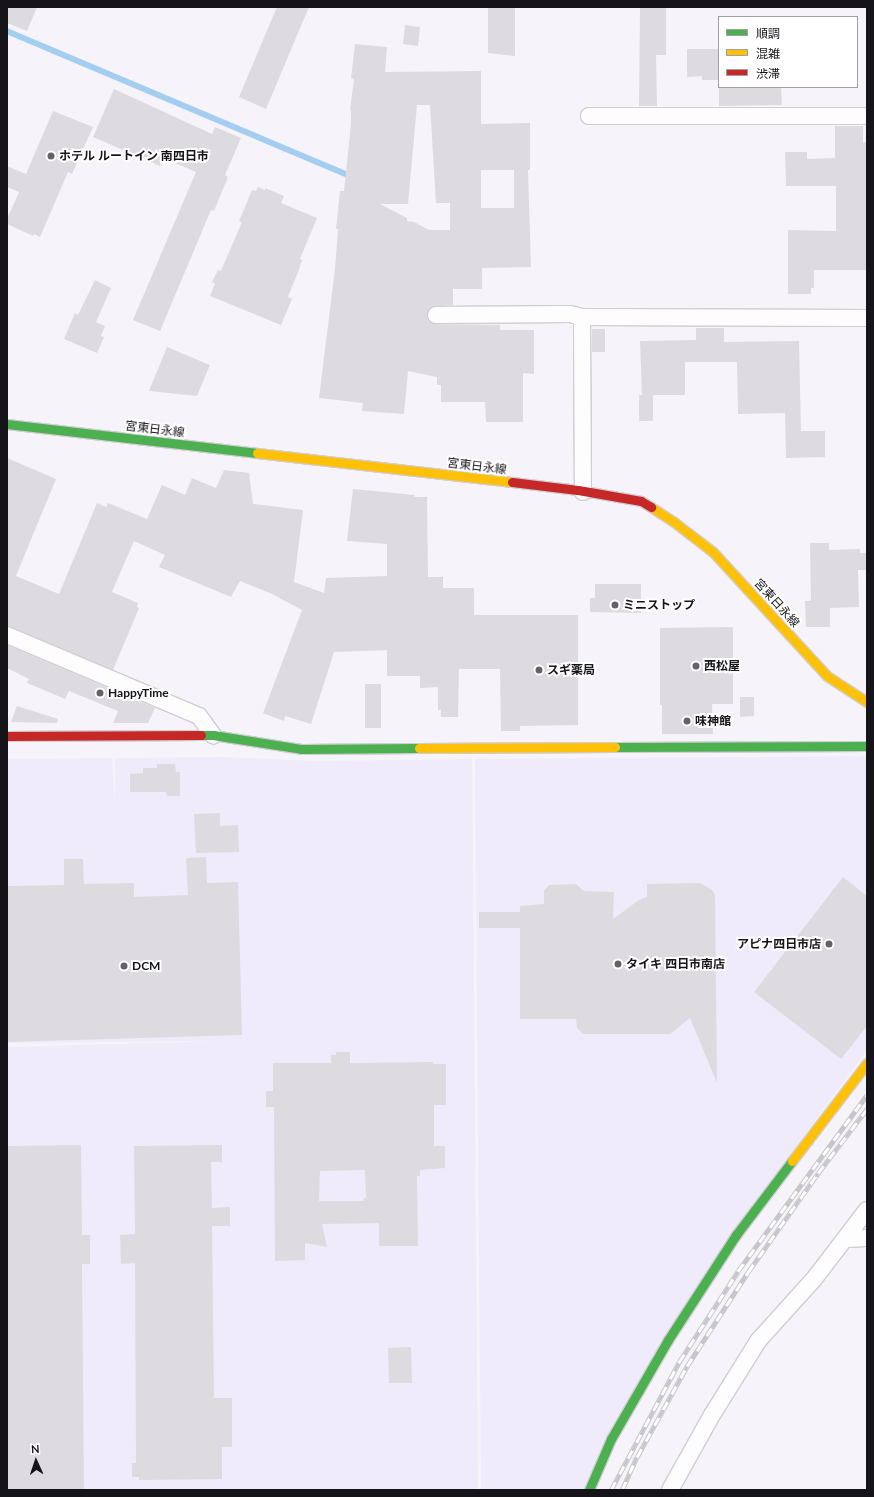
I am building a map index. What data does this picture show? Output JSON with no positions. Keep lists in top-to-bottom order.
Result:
{
  "streets": {
    "street": ["宮東日永線"]
  },
  "places": [
    "ホテル ルートイン 南四日市",
    "ミニストップ",
    "西松屋",
    "スギ薬局",
    "HappyTime",
    "味神館",
    "アピナ四日市店",
    "タイキ 四日市南店",
    "DCM"
  ],
  "legend": ["順調", "混雑", "渋滞"],
  "north": "top"
}
